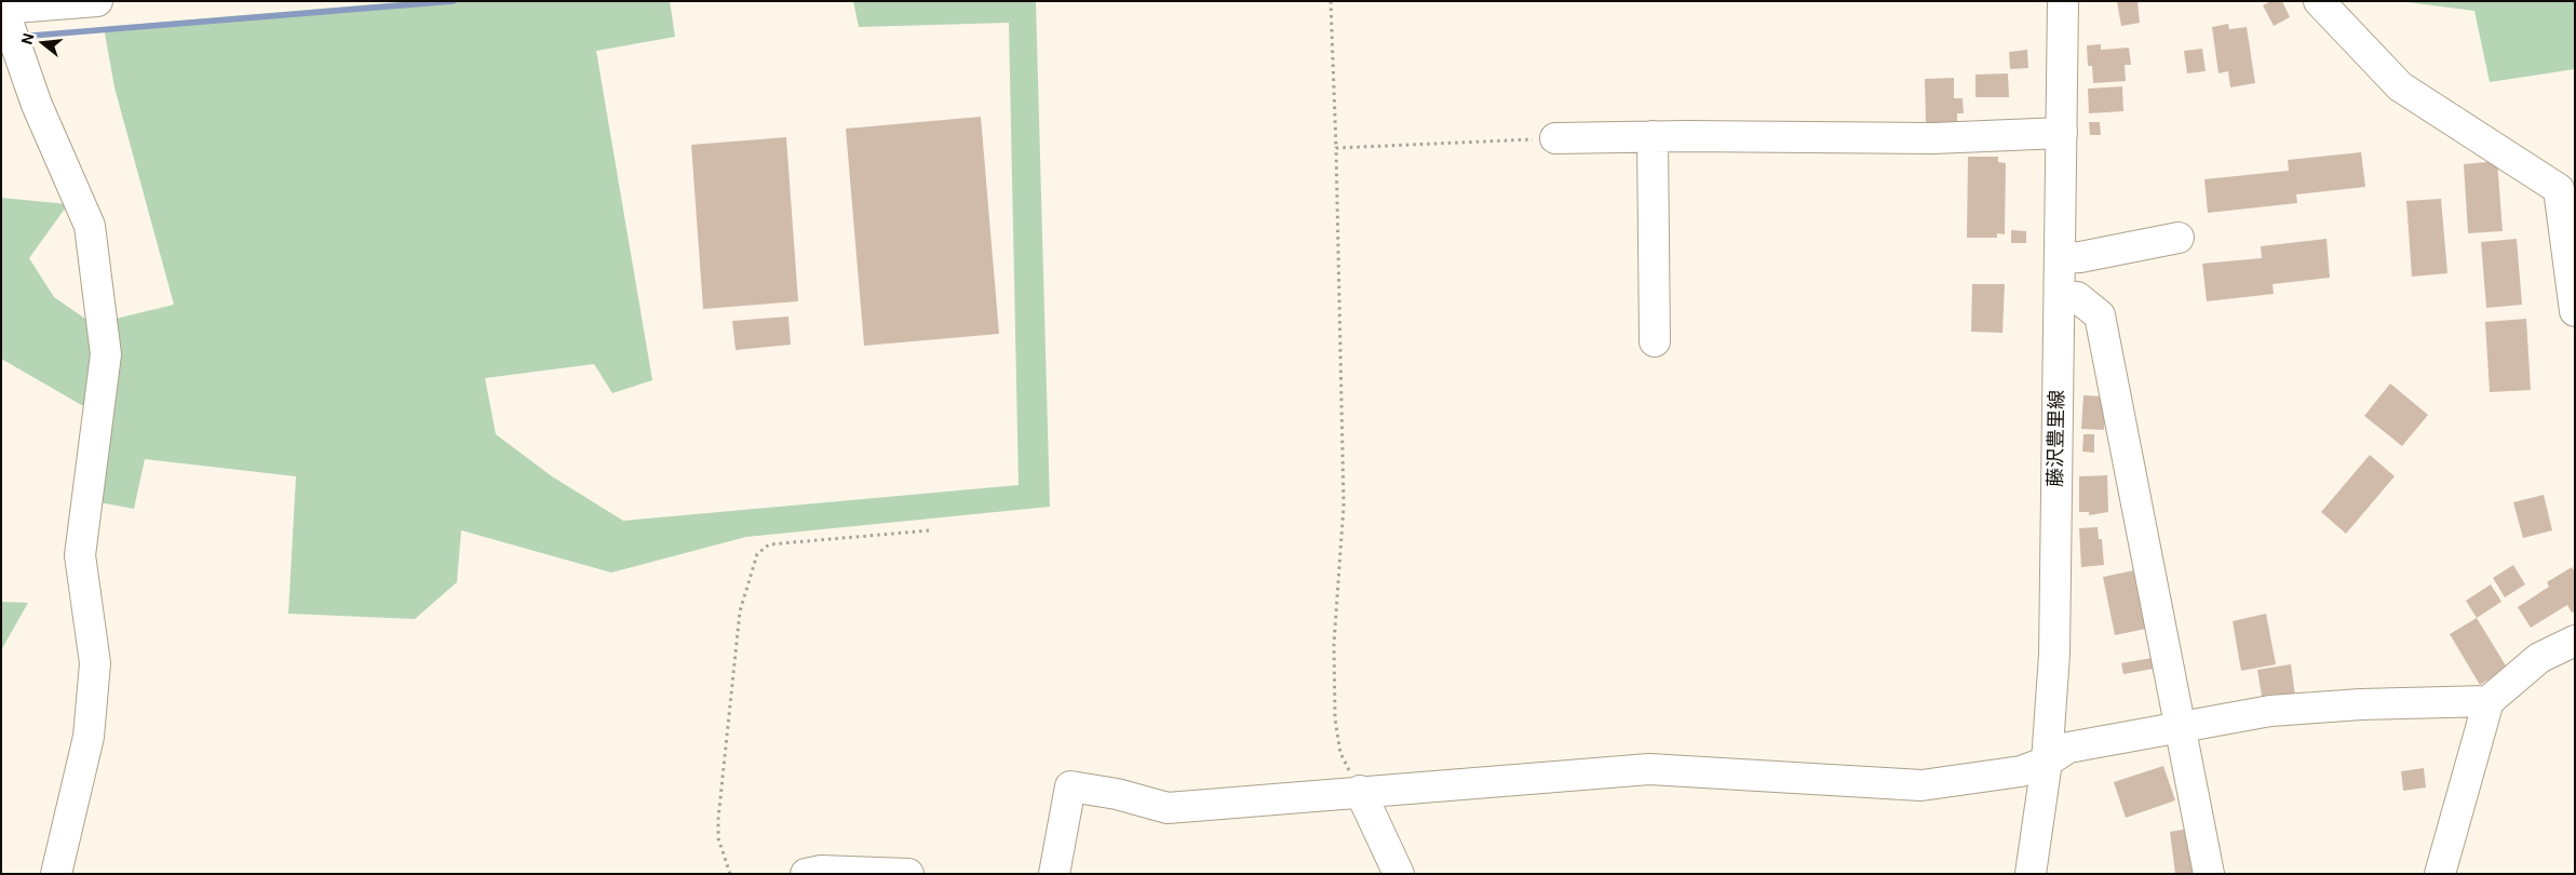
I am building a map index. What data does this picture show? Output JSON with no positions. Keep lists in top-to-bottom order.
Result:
{
  "streets": {
    "street": ["藤沢豊里線"]
  },
  "north": "left"
}
